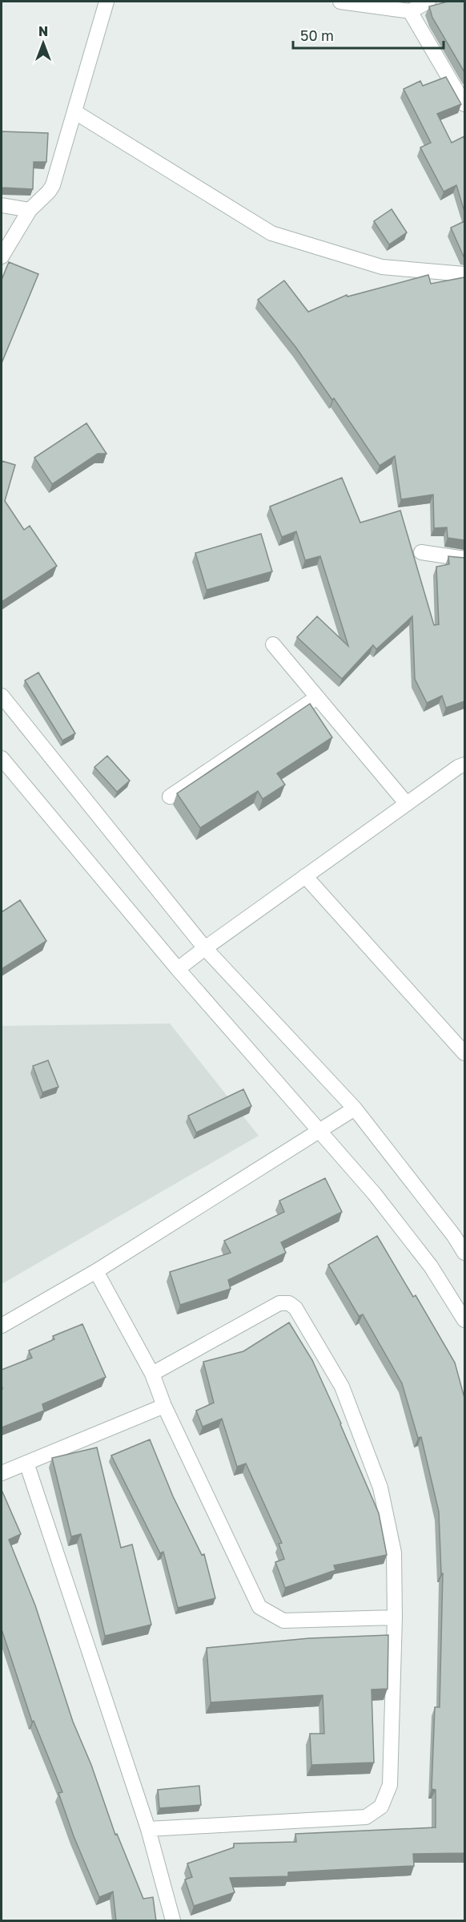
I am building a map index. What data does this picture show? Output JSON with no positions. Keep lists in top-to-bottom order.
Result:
{
  "scale_bar": "50 m",
  "north": "top"
}
